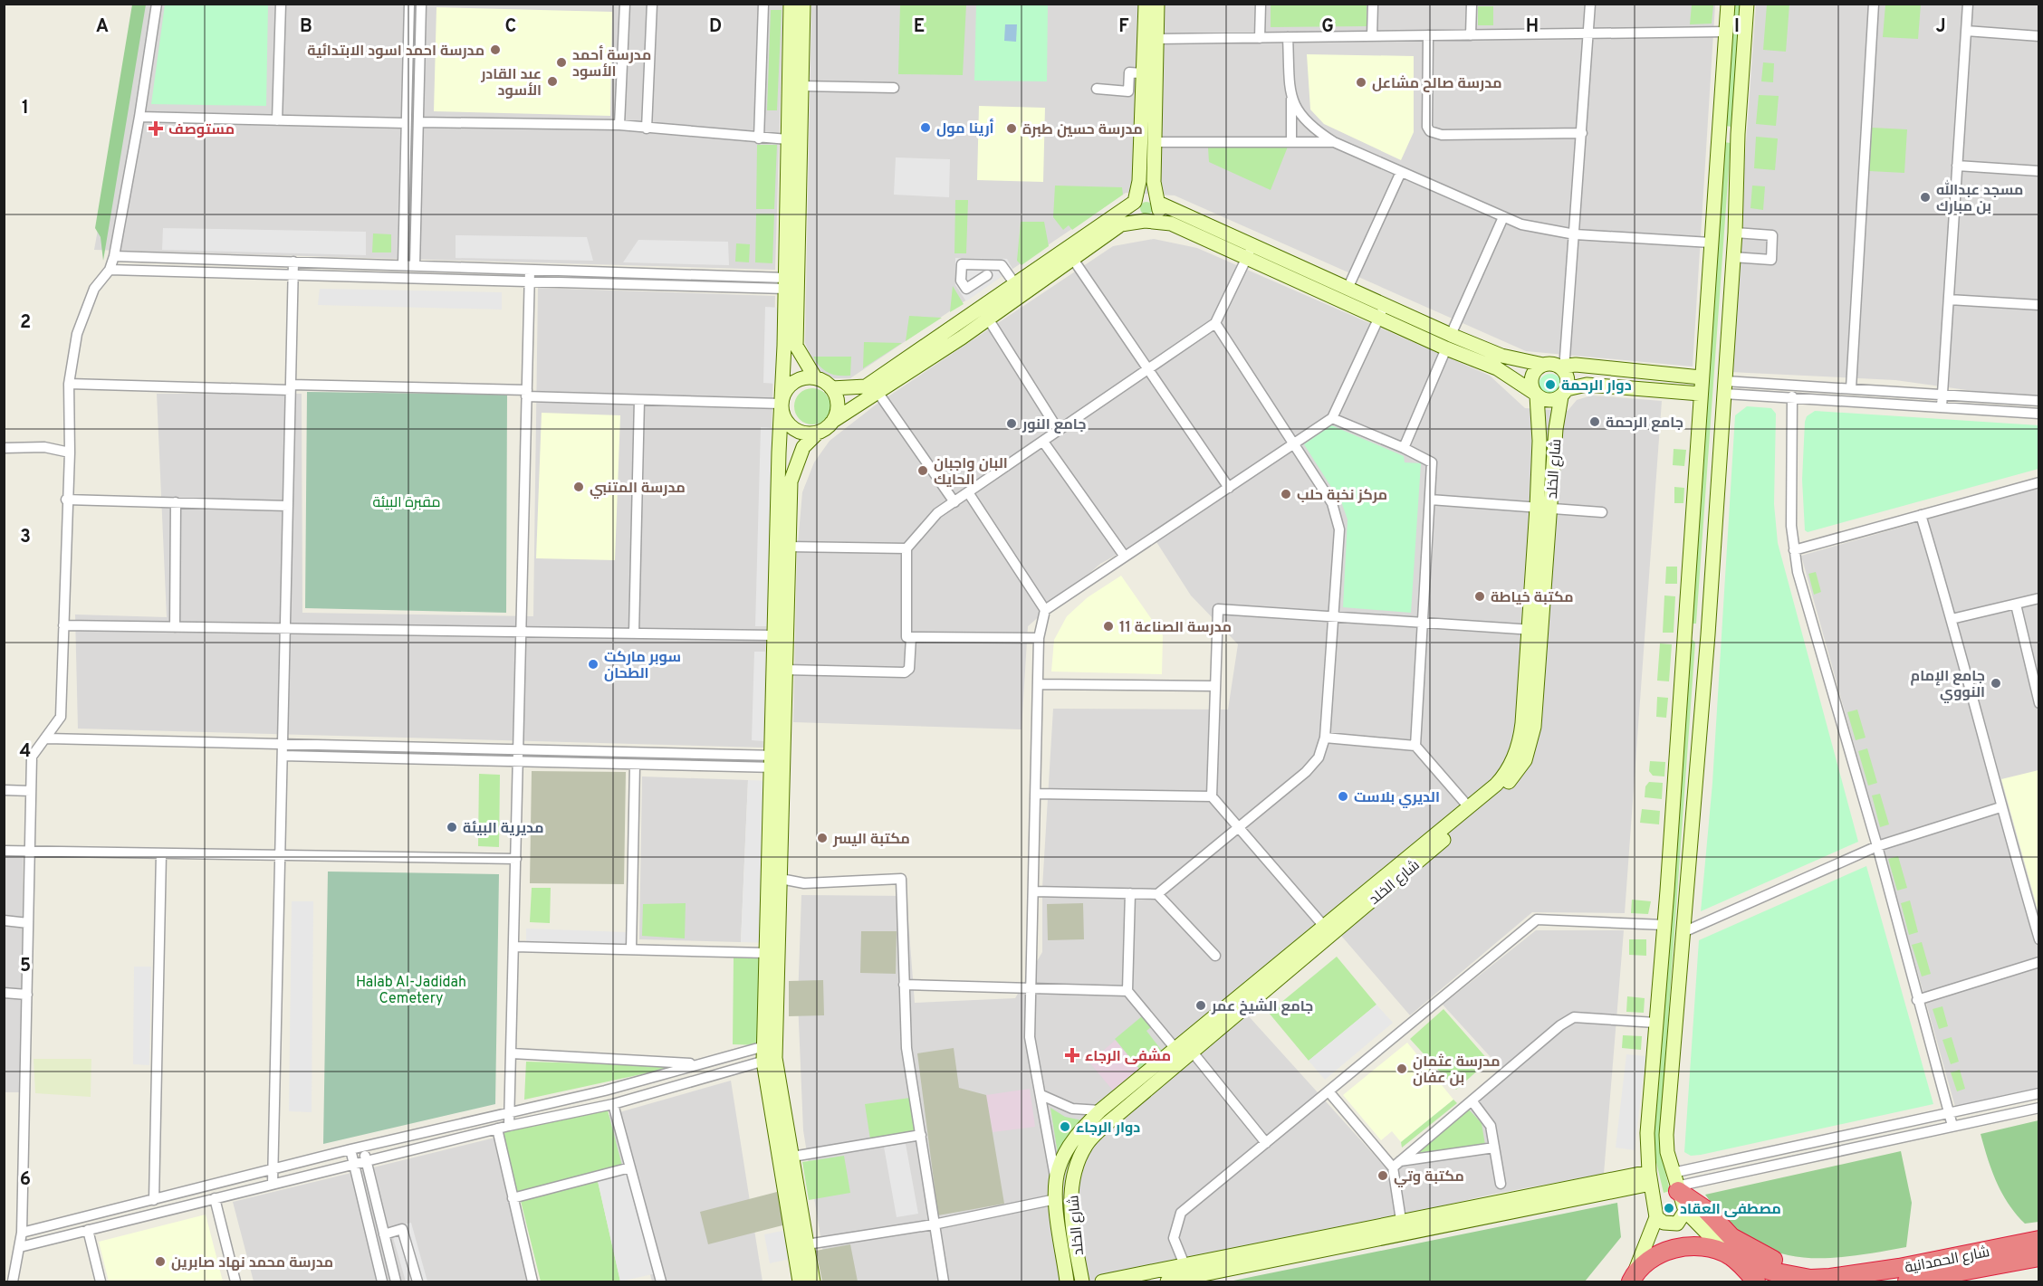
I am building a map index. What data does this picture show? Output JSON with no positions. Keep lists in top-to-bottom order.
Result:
{
  "streets": {
    "highway": ["شارع الحمدانية"],
    "street": ["شارع الخلد"]
  },
  "parks": ["مقبرة البيئة", "Halab Al-Jadidah Cemetery"],
  "places": {
    "other": [
      "مدرسة احمد اسود الابتدائية",
      "مدرسة أحمد الأسود",
      "عبد القادر الأسود",
      "مدرسة صالح مشاعل",
      "أرينا مول",
      "مدرسة حسين طبرة",
      "مسجد عبدالله بن مبارك",
      "دوار الرحمة",
      "جامع الرحمة",
      "جامع النور",
      "البان واجبان الحايك",
      "مدرسة المتنبي",
      "مركز نخبة حلب",
      "مكتبة خياطة",
      "مدرسة الصناعة 11",
      "سوبر ماركت الطحان",
      "جامع الإمام النووي",
      "الديري بلاست",
      "مديرية البيئة",
      "مكتبة اليسر",
      "جامع الشيخ عمر",
      "مدرسة عثمان بن عفان",
      "دوار الرجاء",
      "مكتبة وتي",
      "مصطفى العقاد",
      "مدرسة محمد نهاد صابرين"
    ],
    "health": ["مستوصف", "مشفى الرجاء"]
  },
  "grid": {
    "columns": [
      "A",
      "B",
      "C",
      "D",
      "E",
      "F",
      "G",
      "H",
      "I",
      "J"
    ],
    "rows": [
      "1",
      "2",
      "3",
      "4",
      "5",
      "6"
    ]
  }
}
